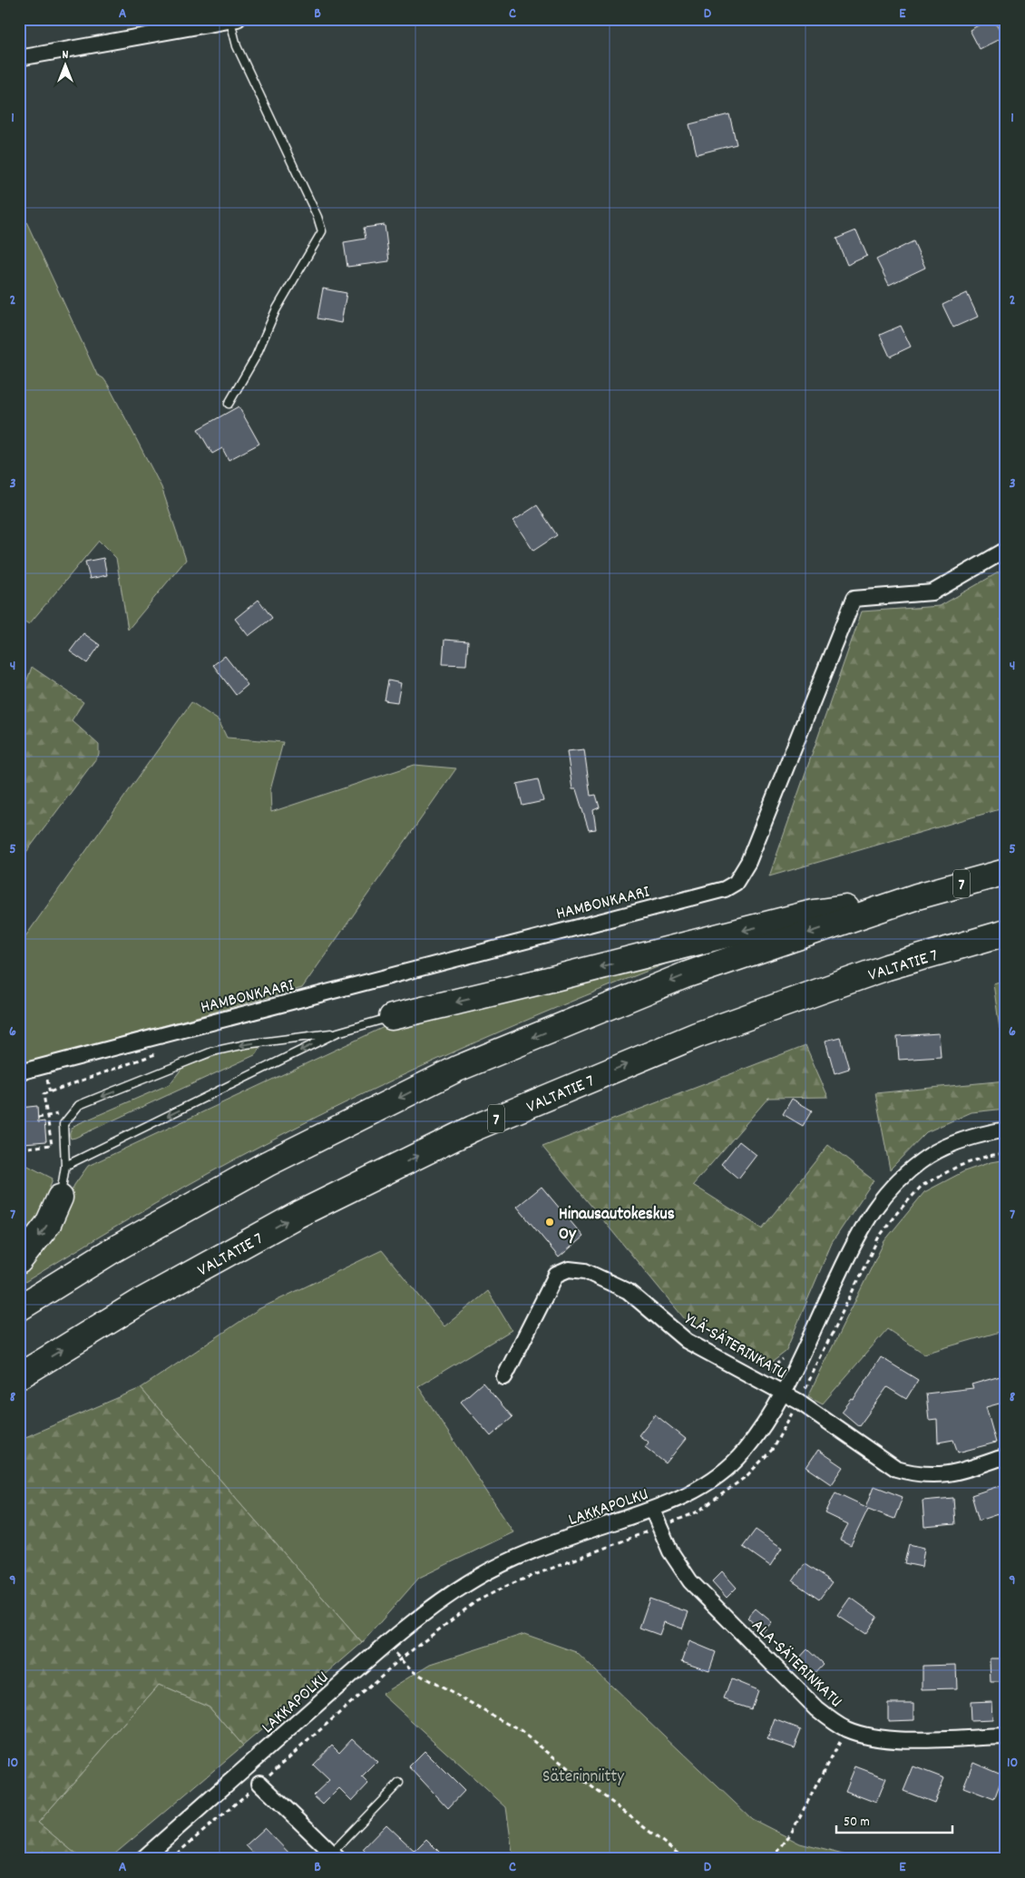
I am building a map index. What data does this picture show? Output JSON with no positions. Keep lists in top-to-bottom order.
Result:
{
  "streets": {
    "highway": ["7", "VALTATIE 7"],
    "street": [
      "HAMBONKAARI",
      "YLÄ-SÄTERINKATU",
      "LAKKAPOLKU",
      "ALA-SÄTERINKATU"
    ]
  },
  "crossings": [
    ["YLÄ-SÄTERINKATU", "LAKKAPOLKU"],
    ["LAKKAPOLKU", "ALA-SÄTERINKATU"]
  ],
  "parks": ["Säterinniitty"],
  "places": ["Hinausautokeskus Oy"],
  "scale_bar": "50 m",
  "north": "top",
  "grid": {
    "columns": [
      "A",
      "B",
      "C",
      "D",
      "E"
    ],
    "rows": [
      "1",
      "2",
      "3",
      "4",
      "5",
      "6",
      "7",
      "8",
      "9",
      "10"
    ]
  }
}
